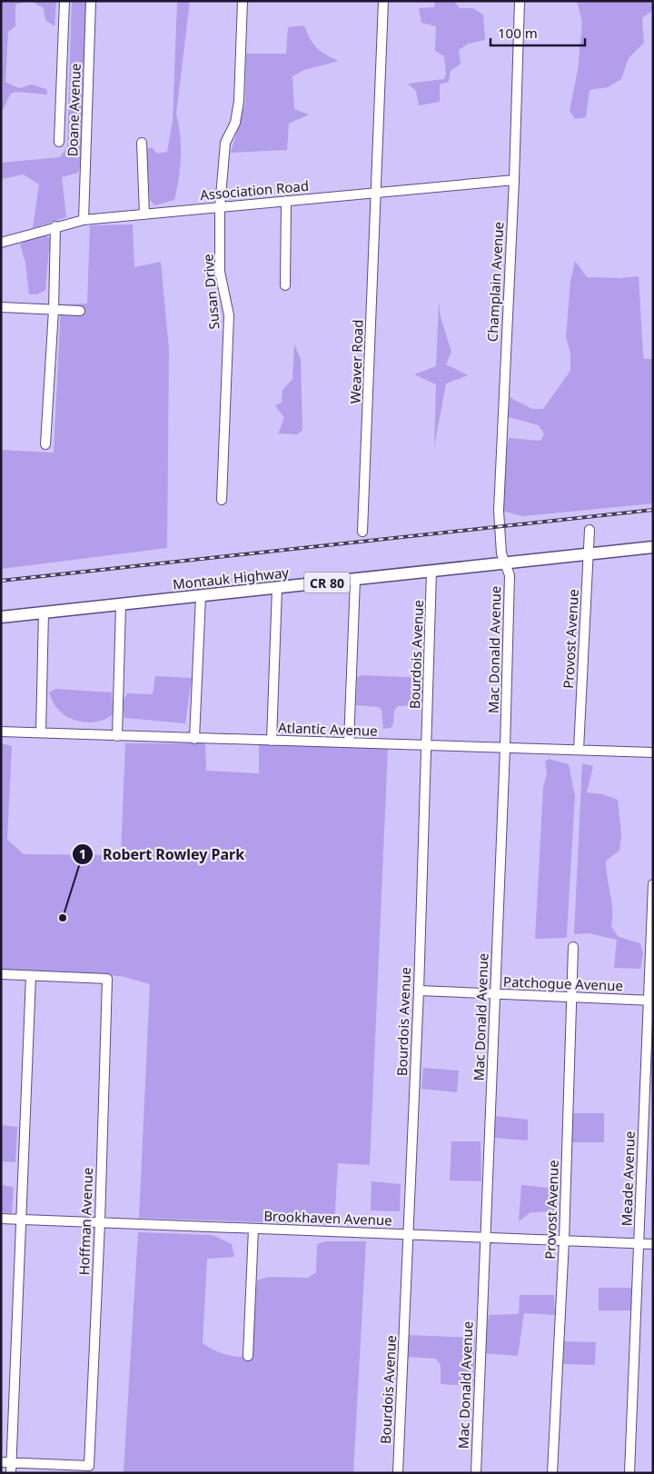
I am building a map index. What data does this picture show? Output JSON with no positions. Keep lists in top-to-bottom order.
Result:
{
  "streets": {
    "main road": ["Montauk Highway", "CR 80"],
    "street": [
      "Doane Avenue",
      "Association Road",
      "Champlain Avenue",
      "Susan Drive",
      "Weaver Road",
      "Provost Avenue",
      "Mac Donald Avenue",
      "Bourdois Avenue",
      "Atlantic Avenue",
      "Patchogue Avenue",
      "Meade Avenue",
      "Brookhaven Avenue",
      "Hoffman Avenue"
    ]
  },
  "crossings": [
    ["Doane Avenue", "Association Road"],
    ["Association Road", "Champlain Avenue"],
    ["Association Road", "Susan Drive"],
    ["Association Road", "Weaver Road"],
    ["Champlain Avenue", "Montauk Highway"],
    ["Champlain Avenue", "Mac Donald Avenue"],
    ["Montauk Highway", "Provost Avenue"],
    ["Montauk Highway", "Mac Donald Avenue"],
    ["Montauk Highway", "Bourdois Avenue"],
    ["Provost Avenue", "Atlantic Avenue"],
    ["Provost Avenue", "Patchogue Avenue"],
    ["Provost Avenue", "Brookhaven Avenue"],
    ["Mac Donald Avenue", "Atlantic Avenue"],
    ["Mac Donald Avenue", "Patchogue Avenue"],
    ["Mac Donald Avenue", "Brookhaven Avenue"],
    ["Bourdois Avenue", "Atlantic Avenue"],
    ["Bourdois Avenue", "Patchogue Avenue"],
    ["Bourdois Avenue", "Brookhaven Avenue"],
    ["Patchogue Avenue", "Meade Avenue"],
    ["Meade Avenue", "Brookhaven Avenue"],
    ["Brookhaven Avenue", "Hoffman Avenue"]
  ],
  "places": ["Robert Rowley Park"],
  "scale_bar": "100 m"
}
